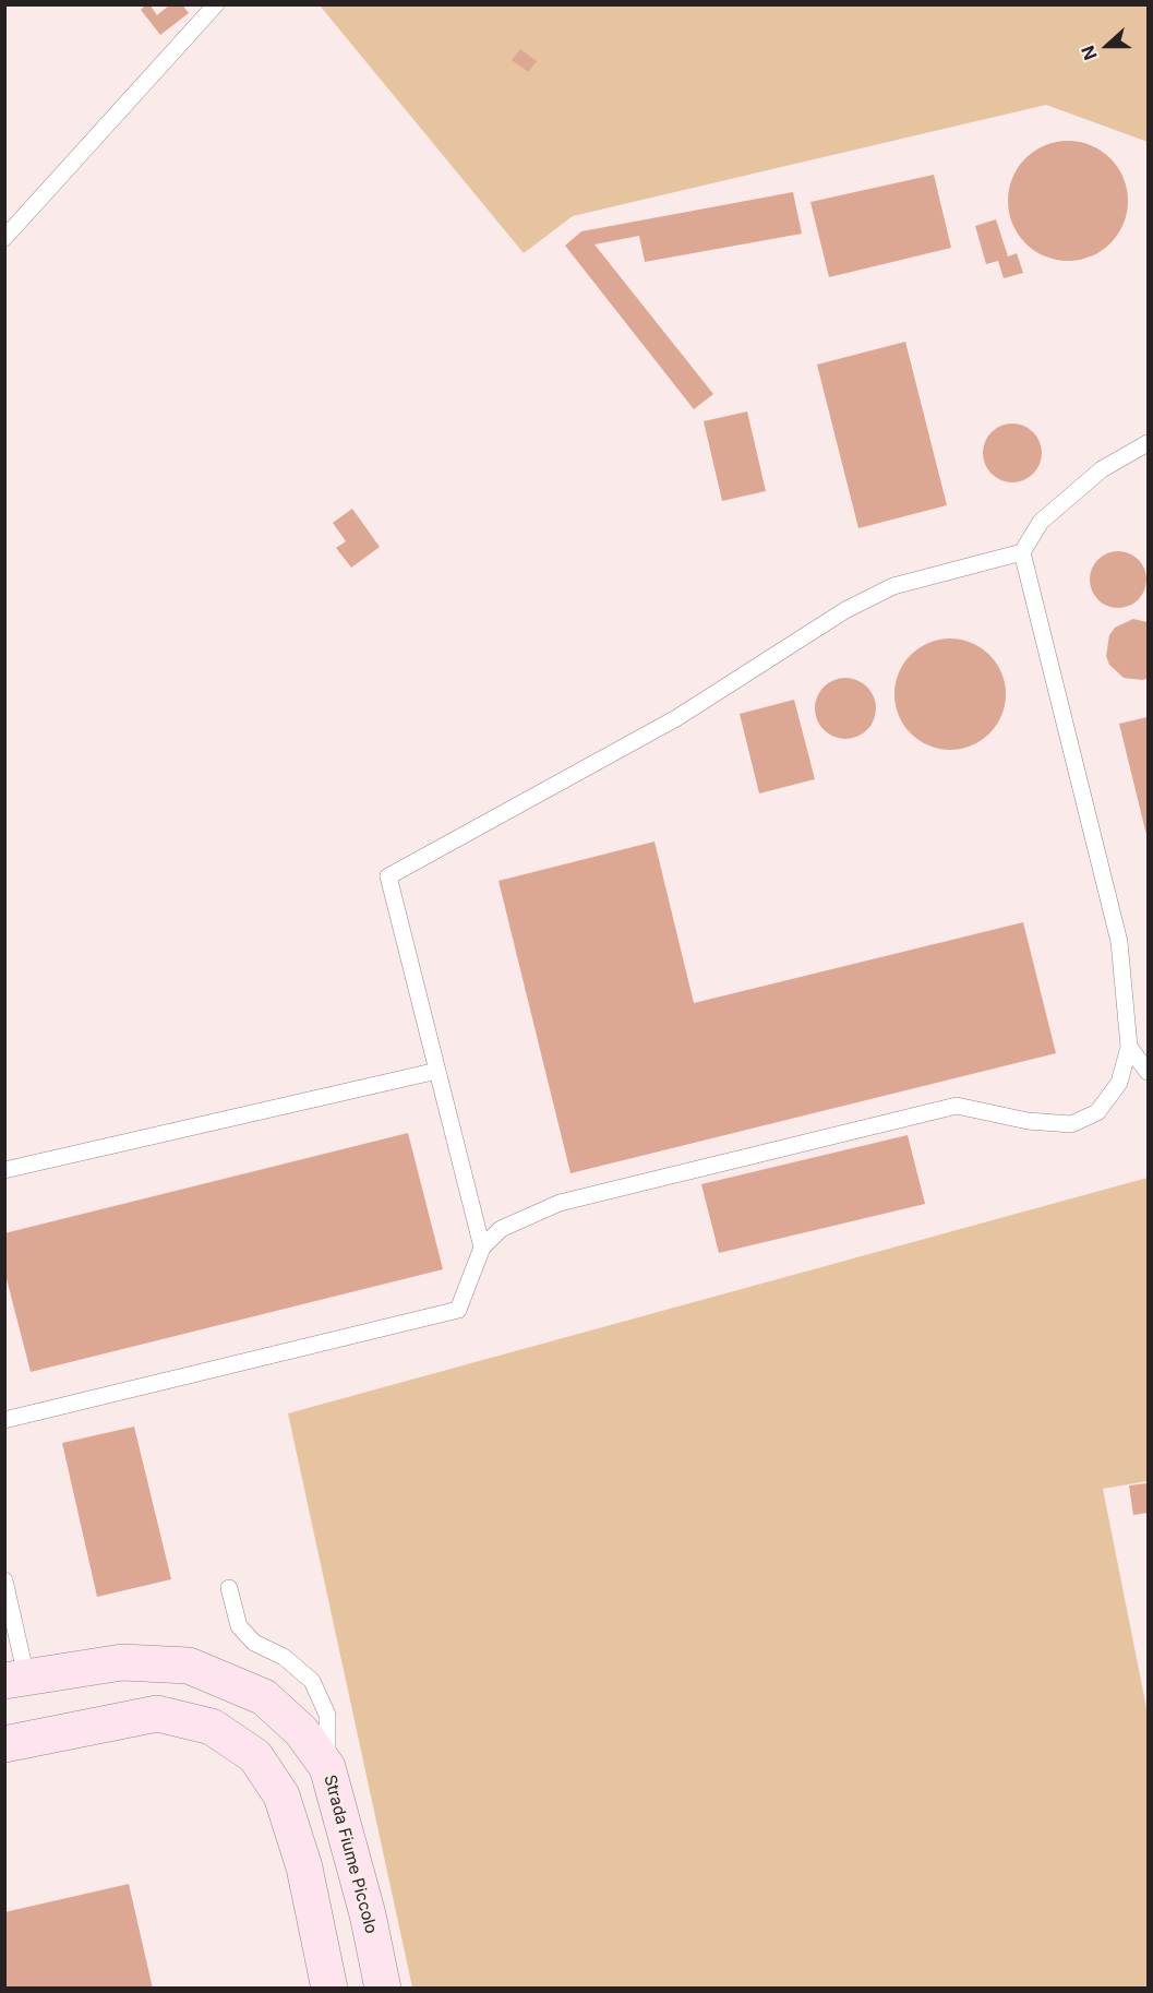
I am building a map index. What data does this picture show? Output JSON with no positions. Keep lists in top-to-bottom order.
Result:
{
  "streets": {
    "main road": ["Strada Fiume Piccolo"]
  },
  "north": "left"
}
